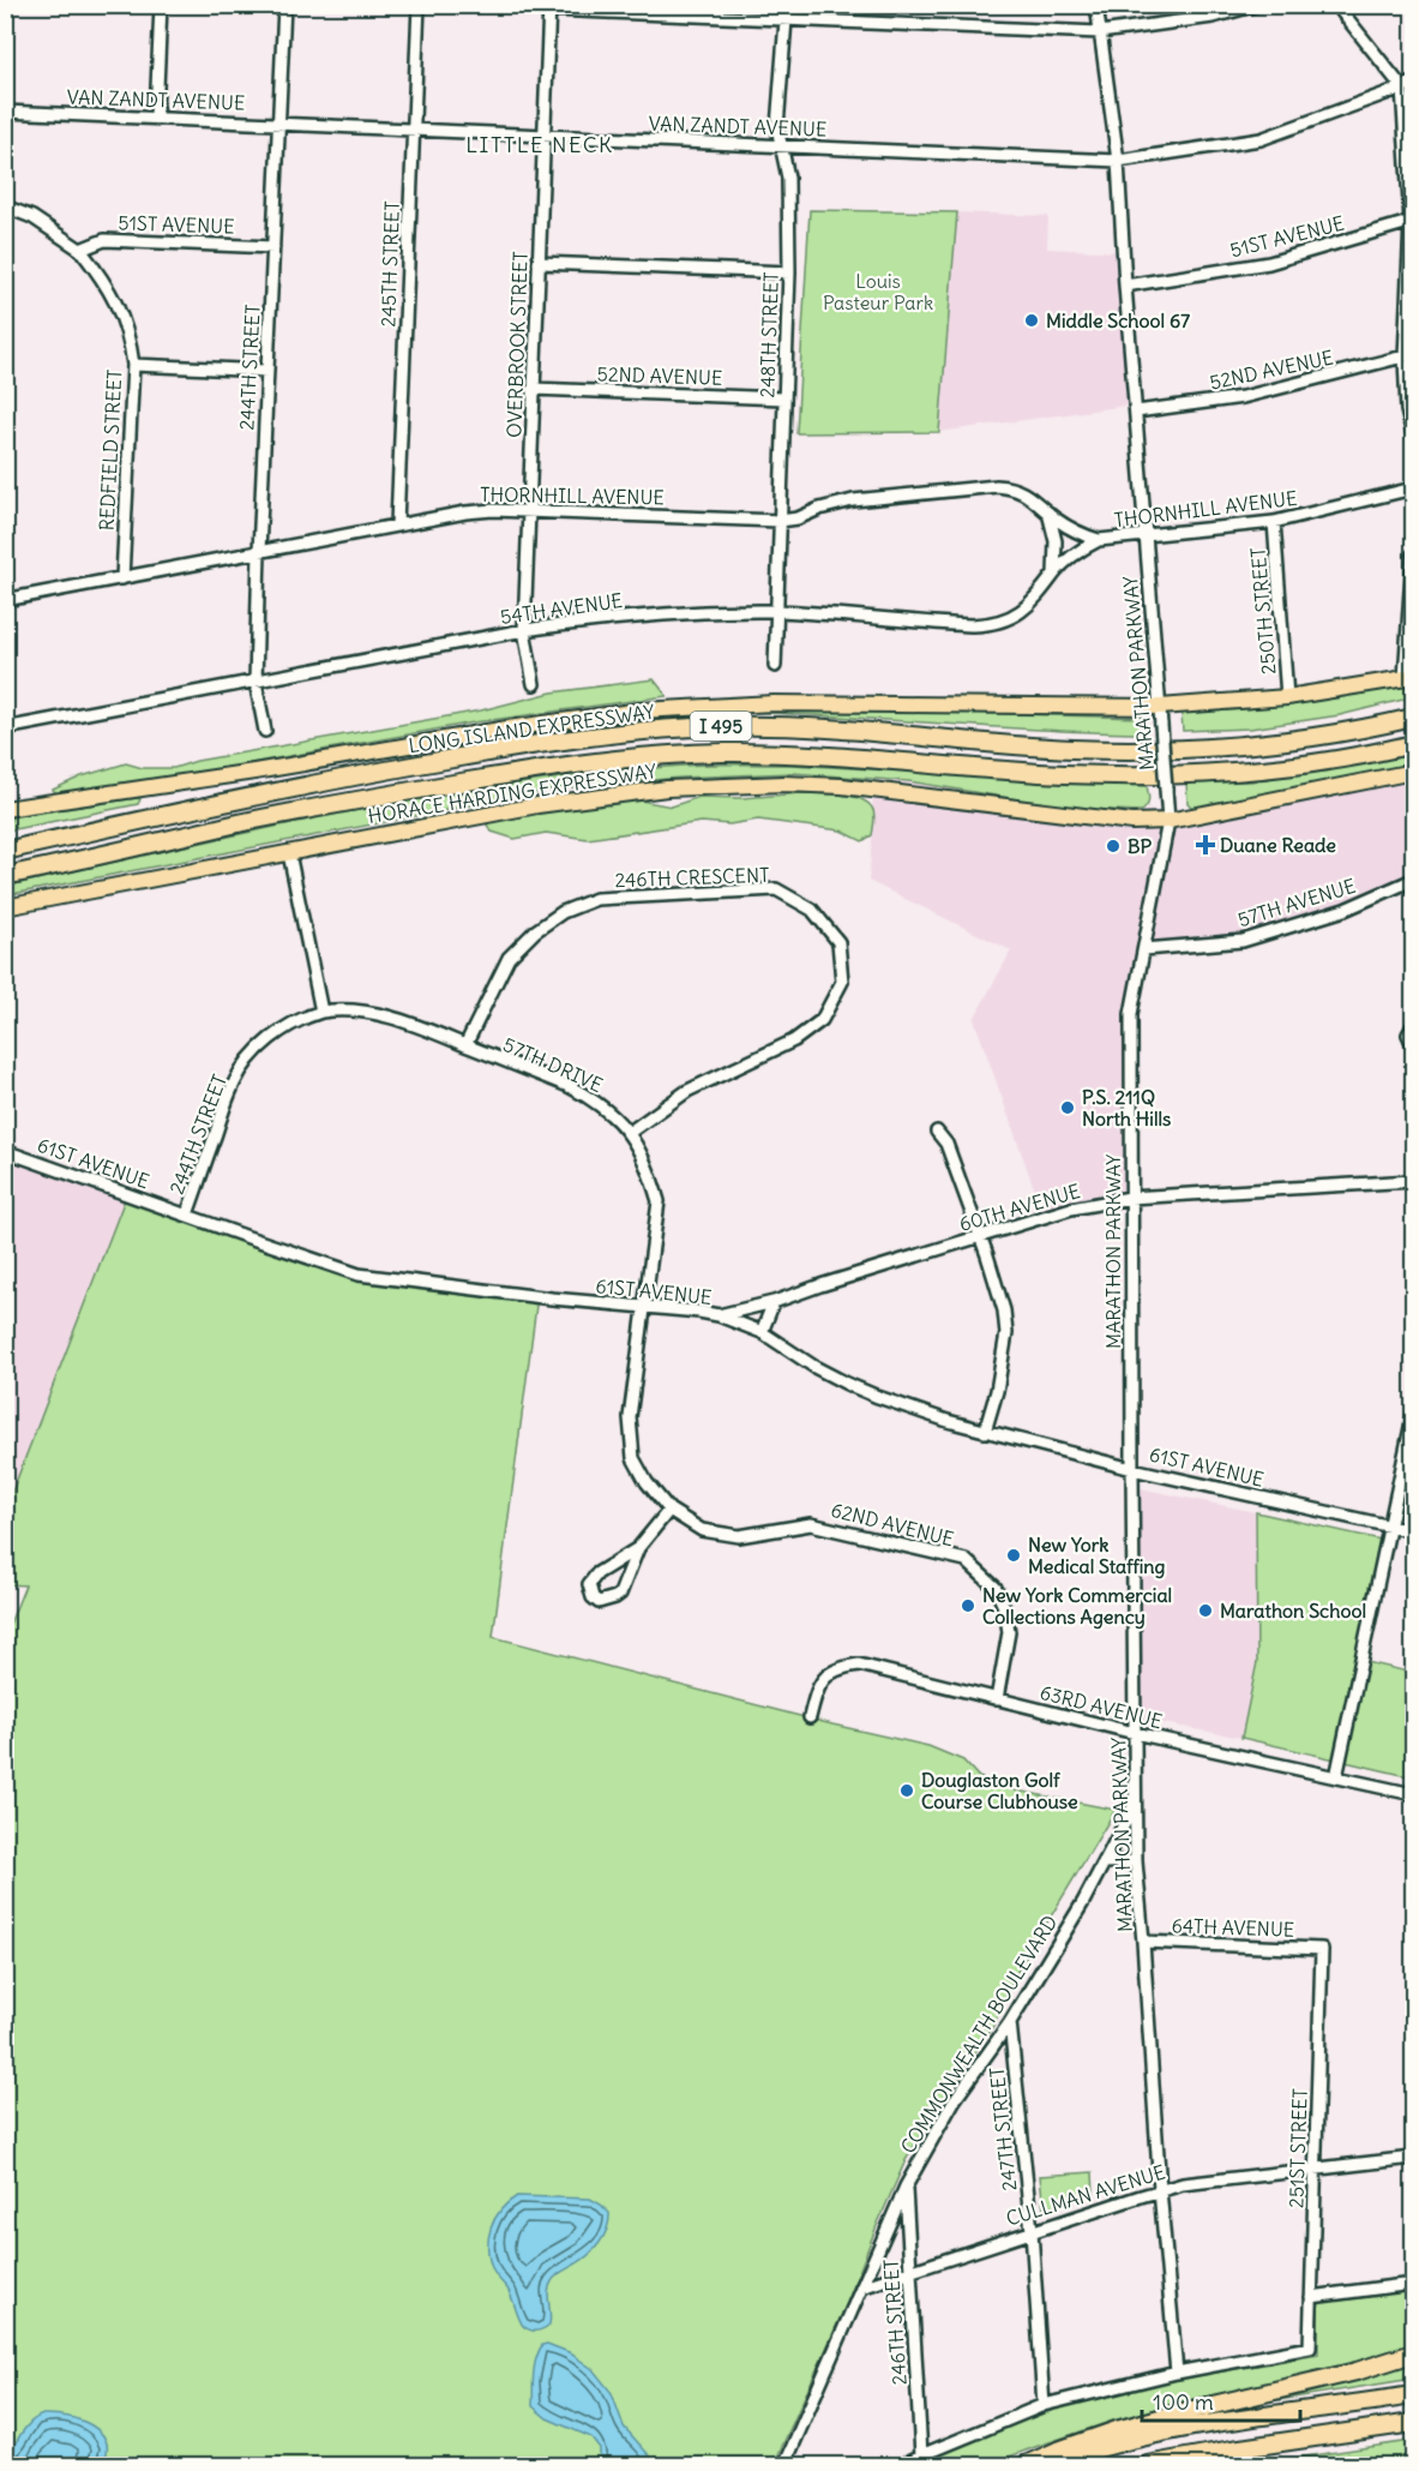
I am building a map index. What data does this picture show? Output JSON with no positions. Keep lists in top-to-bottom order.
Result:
{
  "streets": {
    "highway": ["I 495", "LONG ISLAND EXPRESSWAY"],
    "main road": ["HORACE HARDING EXPRESSWAY"],
    "street": [
      "VAN ZANDT AVENUE",
      "51ST AVENUE",
      "245TH STREET",
      "248TH STREET",
      "OVERBROOK STREET",
      "244TH STREET",
      "52ND AVENUE",
      "REDFIELD STREET",
      "THORNHILL AVENUE",
      "54TH AVENUE",
      "250TH STREET",
      "MARATHON PARKWAY",
      "246TH CRESCENT",
      "57TH AVENUE",
      "57TH DRIVE",
      "61ST AVENUE",
      "60TH AVENUE",
      "62ND AVENUE",
      "63RD AVENUE",
      "64TH AVENUE",
      "COMMONWEALTH BOULEVARD",
      "247TH STREET",
      "251ST STREET",
      "CULLMAN AVENUE",
      "246TH STREET"
    ]
  },
  "crossings": [
    ["VAN ZANDT AVENUE", "245TH STREET"],
    ["VAN ZANDT AVENUE", "248TH STREET"],
    ["VAN ZANDT AVENUE", "OVERBROOK STREET"],
    ["VAN ZANDT AVENUE", "244TH STREET"],
    ["VAN ZANDT AVENUE", "MARATHON PARKWAY"],
    ["51ST AVENUE", "244TH STREET"],
    ["51ST AVENUE", "REDFIELD STREET"],
    ["51ST AVENUE", "MARATHON PARKWAY"],
    ["245TH STREET", "THORNHILL AVENUE"],
    ["248TH STREET", "52ND AVENUE"],
    ["248TH STREET", "THORNHILL AVENUE"],
    ["248TH STREET", "54TH AVENUE"],
    ["OVERBROOK STREET", "52ND AVENUE"],
    ["OVERBROOK STREET", "THORNHILL AVENUE"],
    ["OVERBROOK STREET", "54TH AVENUE"],
    ["244TH STREET", "THORNHILL AVENUE"],
    ["244TH STREET", "54TH AVENUE"],
    ["244TH STREET", "57TH DRIVE"],
    ["244TH STREET", "61ST AVENUE"],
    ["52ND AVENUE", "MARATHON PARKWAY"],
    ["REDFIELD STREET", "THORNHILL AVENUE"],
    ["THORNHILL AVENUE", "54TH AVENUE"],
    ["THORNHILL AVENUE", "250TH STREET"],
    ["THORNHILL AVENUE", "MARATHON PARKWAY"],
    ["MARATHON PARKWAY", "HORACE HARDING EXPRESSWAY"],
    ["MARATHON PARKWAY", "57TH AVENUE"],
    ["MARATHON PARKWAY", "61ST AVENUE"],
    ["MARATHON PARKWAY", "60TH AVENUE"],
    ["MARATHON PARKWAY", "63RD AVENUE"],
    ["MARATHON PARKWAY", "64TH AVENUE"],
    ["MARATHON PARKWAY", "COMMONWEALTH BOULEVARD"],
    ["MARATHON PARKWAY", "251ST STREET"],
    ["MARATHON PARKWAY", "CULLMAN AVENUE"],
    ["246TH CRESCENT", "57TH DRIVE"],
    ["57TH DRIVE", "61ST AVENUE"],
    ["57TH DRIVE", "62ND AVENUE"],
    ["61ST AVENUE", "60TH AVENUE"],
    ["61ST AVENUE", "62ND AVENUE"],
    ["62ND AVENUE", "63RD AVENUE"],
    ["64TH AVENUE", "251ST STREET"],
    ["COMMONWEALTH BOULEVARD", "247TH STREET"],
    ["COMMONWEALTH BOULEVARD", "CULLMAN AVENUE"],
    ["COMMONWEALTH BOULEVARD", "246TH STREET"],
    ["247TH STREET", "CULLMAN AVENUE"],
    ["251ST STREET", "CULLMAN AVENUE"],
    ["CULLMAN AVENUE", "246TH STREET"]
  ],
  "districts": ["LITTLE NECK"],
  "parks": ["Louis Pasteur Park"],
  "places": {
    "other": [
      "Middle School 67",
      "BP",
      "P.S. 211Q North Hills",
      "New York Medical Staffing",
      "New York Commercial Collections Agency",
      "Marathon School",
      "Douglaston Golf Course Clubhouse"
    ],
    "health": ["Duane Reade"]
  },
  "scale_bar": "100 m"
}
